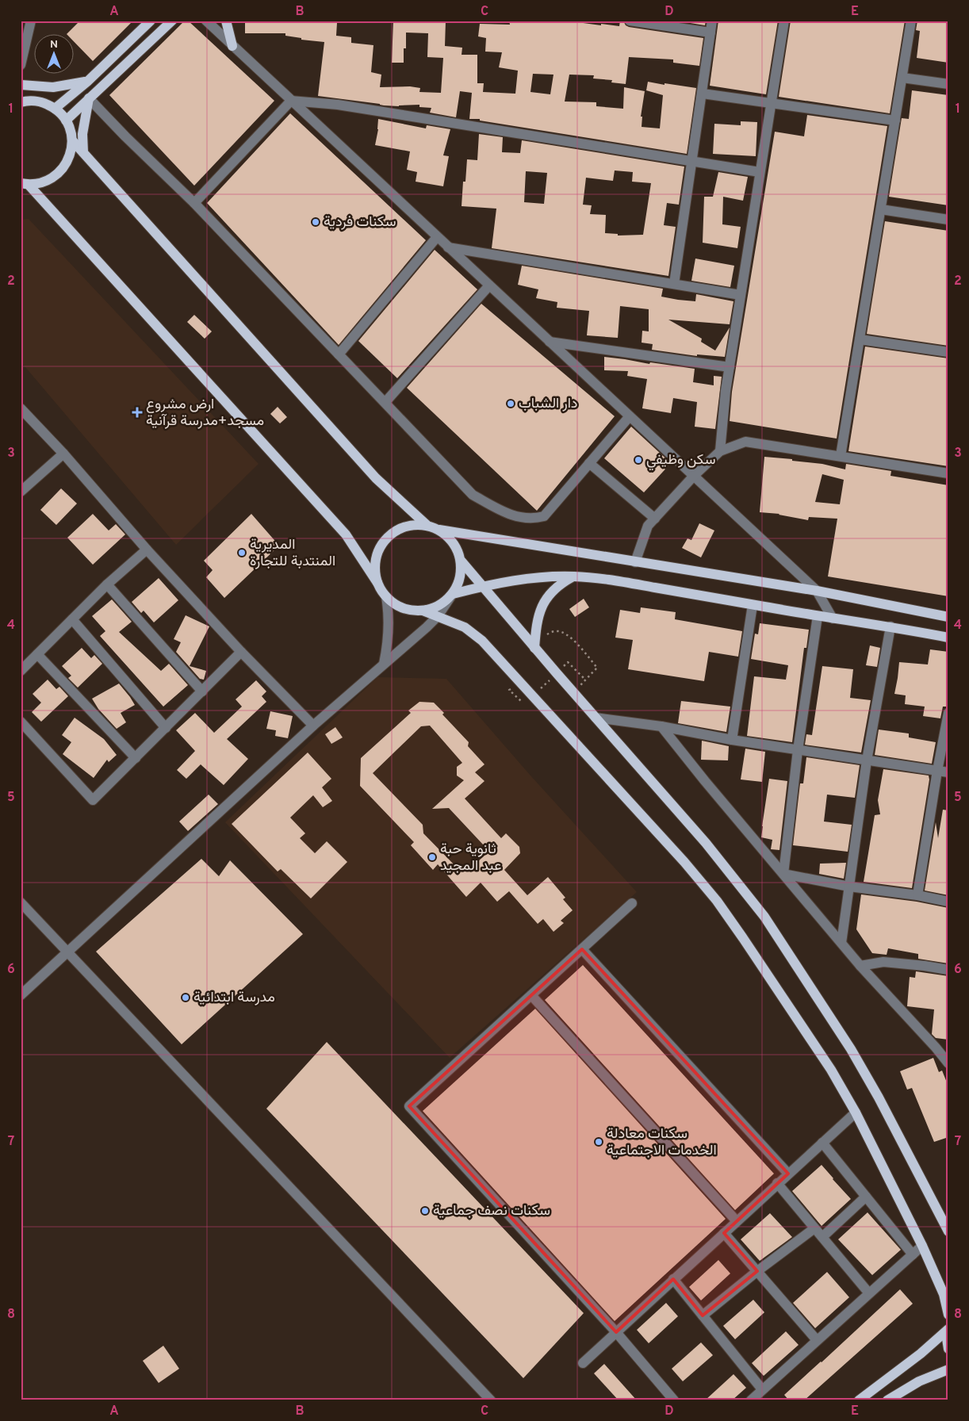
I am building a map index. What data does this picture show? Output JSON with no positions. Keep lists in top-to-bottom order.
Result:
{
  "places": {
    "other": [
      "سكنات فردية",
      "دار الشباب",
      "سكن وظيفي",
      "المديرية المنتدبة للتجارة",
      "ثانوية حبة عبد المجيد",
      "مدرسة ابتدائية",
      "سكنات معادلة الخدمات الاجتماعية",
      "سكنات نصف جماعية"
    ],
    "health": ["ارض مشروع مسجد+مدرسة قرآنية"]
  },
  "north": "top",
  "grid": {
    "columns": [
      "A",
      "B",
      "C",
      "D",
      "E"
    ],
    "rows": [
      "1",
      "2",
      "3",
      "4",
      "5",
      "6",
      "7",
      "8"
    ]
  }
}
